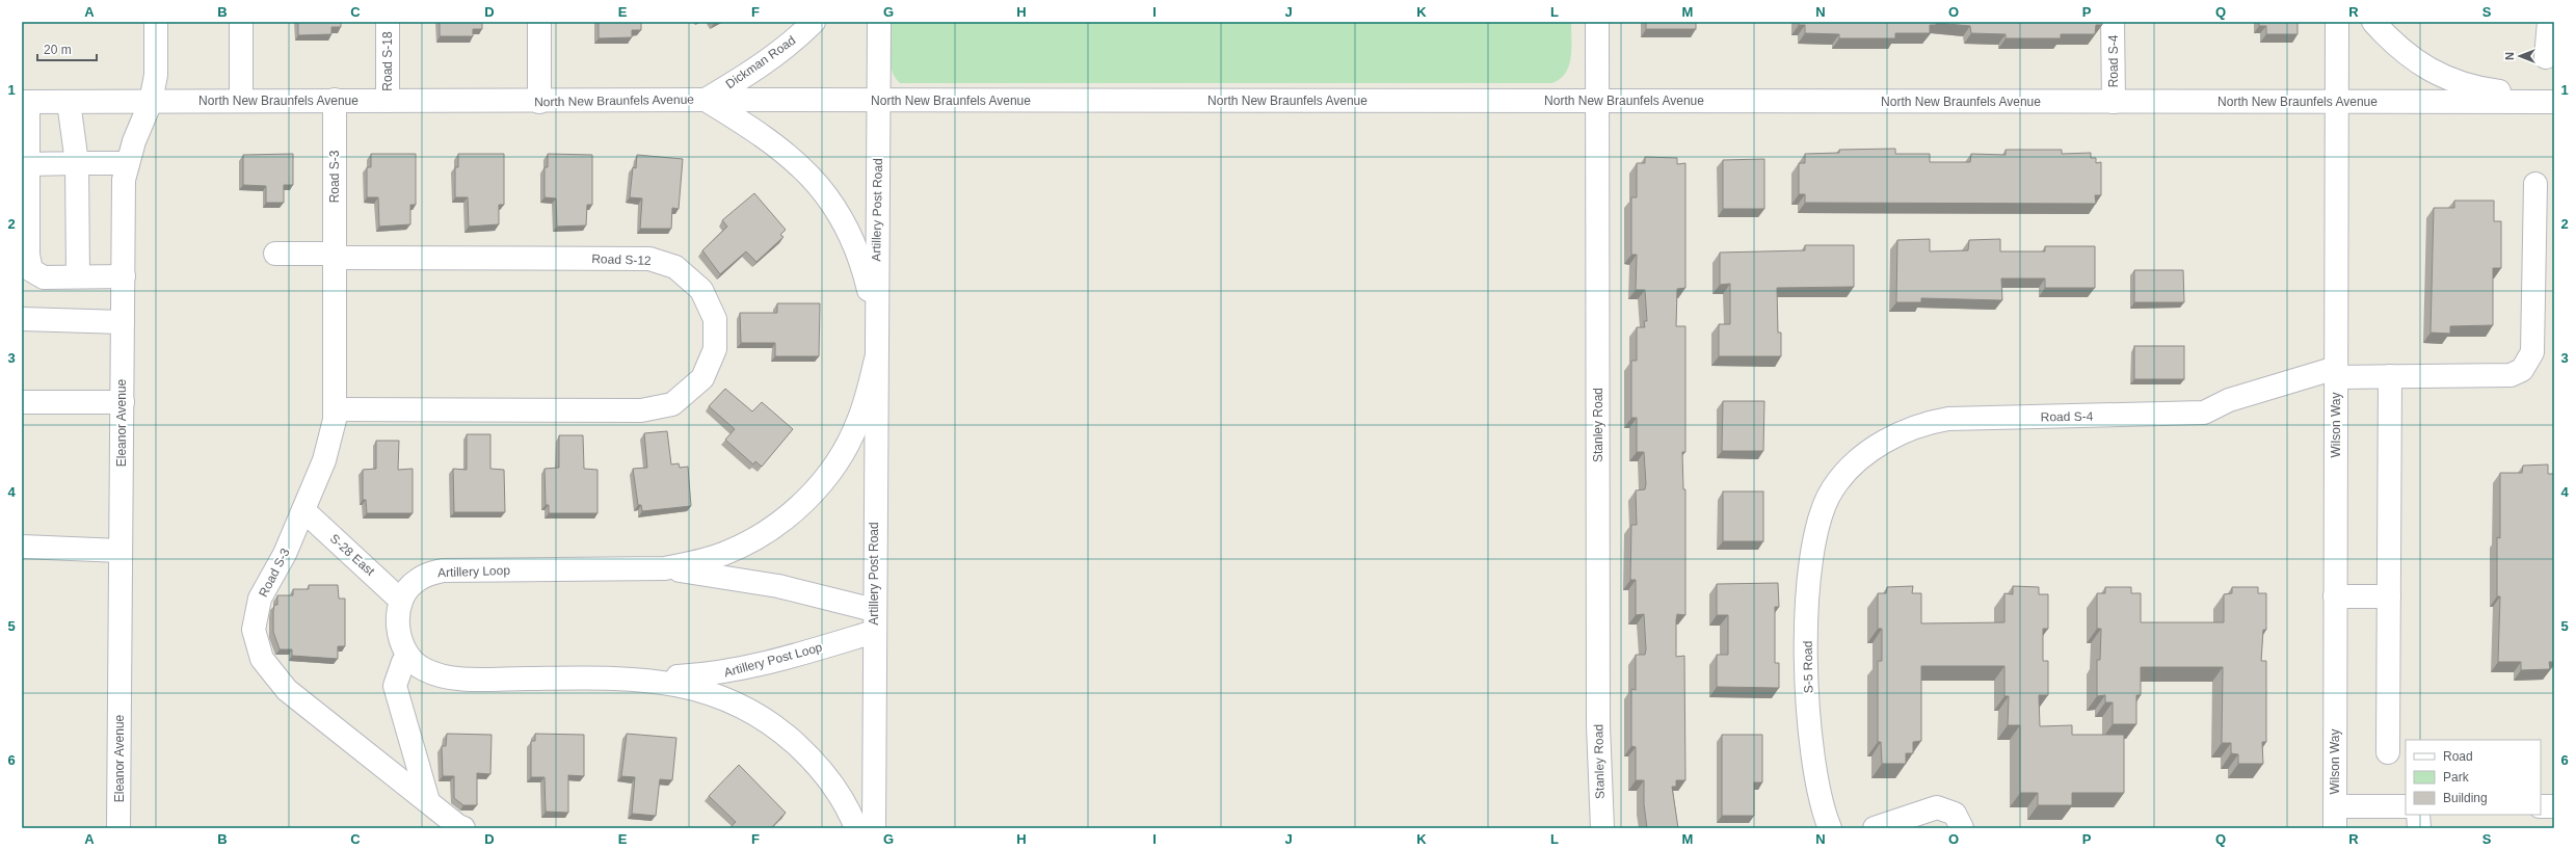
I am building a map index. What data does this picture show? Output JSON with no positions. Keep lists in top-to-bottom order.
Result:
{
  "streets": {
    "street": [
      "Road S-18",
      "Road S-4",
      "Dickman Road",
      "North New Braunfels Avenue",
      "Road S-3",
      "Artillery Post Road",
      "Road S-12",
      "Eleanor Avenue",
      "Stanley Road",
      "Wilson Way",
      "S-28 East",
      "Artillery Loop",
      "Artillery Post Loop",
      "S-5 Road"
    ]
  },
  "crossings": [
    ["Road S-18", "North New Braunfels Avenue"],
    ["Road S-4", "North New Braunfels Avenue"],
    ["Road S-4", "Wilson Way"],
    ["Road S-4", "S-5 Road"],
    ["Dickman Road", "North New Braunfels Avenue"],
    ["Dickman Road", "Artillery Post Road"],
    ["North New Braunfels Avenue", "Road S-3"],
    ["North New Braunfels Avenue", "Artillery Post Road"],
    ["North New Braunfels Avenue", "Eleanor Avenue"],
    ["North New Braunfels Avenue", "Stanley Road"],
    ["North New Braunfels Avenue", "Wilson Way"],
    ["Road S-3", "Road S-12"],
    ["Road S-3", "S-28 East"],
    ["Artillery Post Road", "Artillery Loop"],
    ["Artillery Post Road", "Artillery Post Loop"],
    ["S-28 East", "Artillery Loop"],
    ["Artillery Loop", "Artillery Post Loop"]
  ],
  "legend": ["Road", "Park", "Building"],
  "scale_bar": "20 m",
  "north": "left",
  "grid": {
    "columns": [
      "A",
      "B",
      "C",
      "D",
      "E",
      "F",
      "G",
      "H",
      "I",
      "J",
      "K",
      "L",
      "M",
      "N",
      "O",
      "P",
      "Q",
      "R",
      "S"
    ],
    "rows": [
      "1",
      "2",
      "3",
      "4",
      "5",
      "6"
    ]
  }
}
